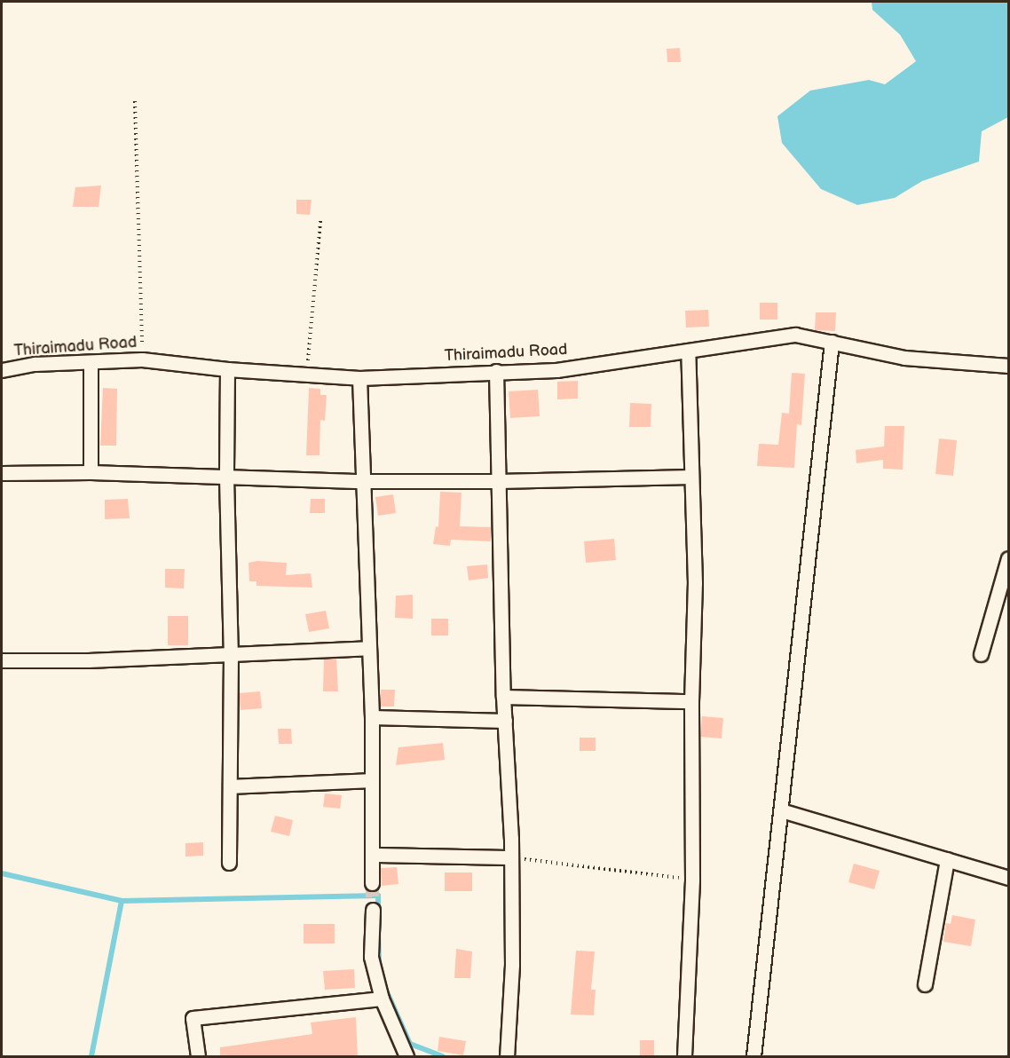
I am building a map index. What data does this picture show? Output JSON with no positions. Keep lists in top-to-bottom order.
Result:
{
  "streets": {
    "street": ["Thiraimadu Road"]
  }
}
